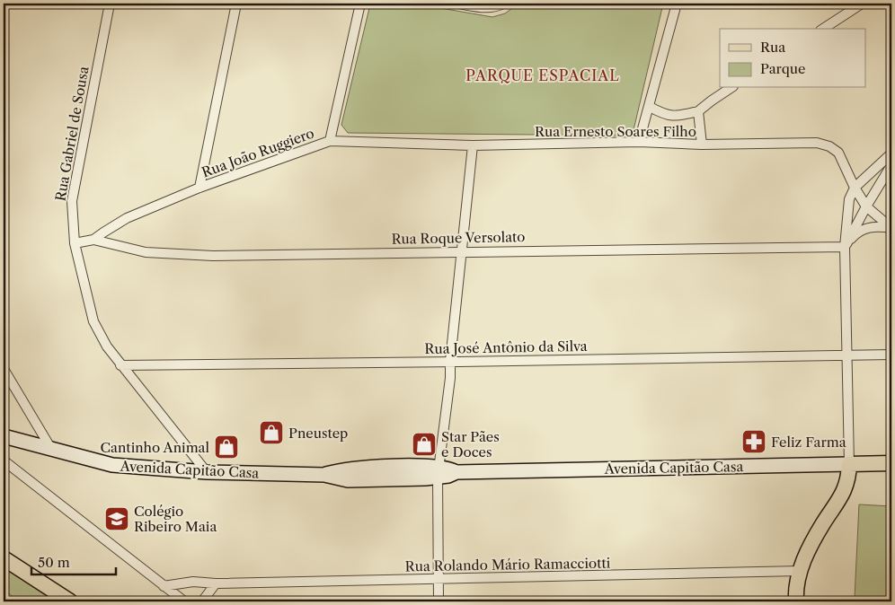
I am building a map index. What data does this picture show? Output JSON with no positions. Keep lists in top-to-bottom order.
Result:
{
  "streets": {
    "main road": ["Avenida Capitão Casa"],
    "street": [
      "Rua Ernesto Soares Filho",
      "Rua Gabriel de Sousa",
      "Rua João Ruggiero",
      "Rua Roque Versolato",
      "Rua José Antônio da Silva",
      "Rua Rolando Mário Ramacciotti"
    ]
  },
  "crossings": [
    ["Rua Ernesto Soares Filho", "Rua João Ruggiero"],
    ["Rua Gabriel de Sousa", "Rua Roque Versolato"],
    ["Rua Gabriel de Sousa", "Rua José Antônio da Silva"],
    ["Rua Gabriel de Sousa", "Avenida Capitão Casa"],
    ["Rua João Ruggiero", "Rua Roque Versolato"]
  ],
  "districts": ["PARQUE ESPACIAL"],
  "places": {
    "shop": ["Pneustep", "Star Pães e Doces", "Cantinho Animal"],
    "pharmacy": ["Feliz Farma"],
    "school or university": ["Colégio Ribeiro Maia"]
  },
  "legend": ["Rua", "Parque"],
  "scale_bar": "50 m"
}
